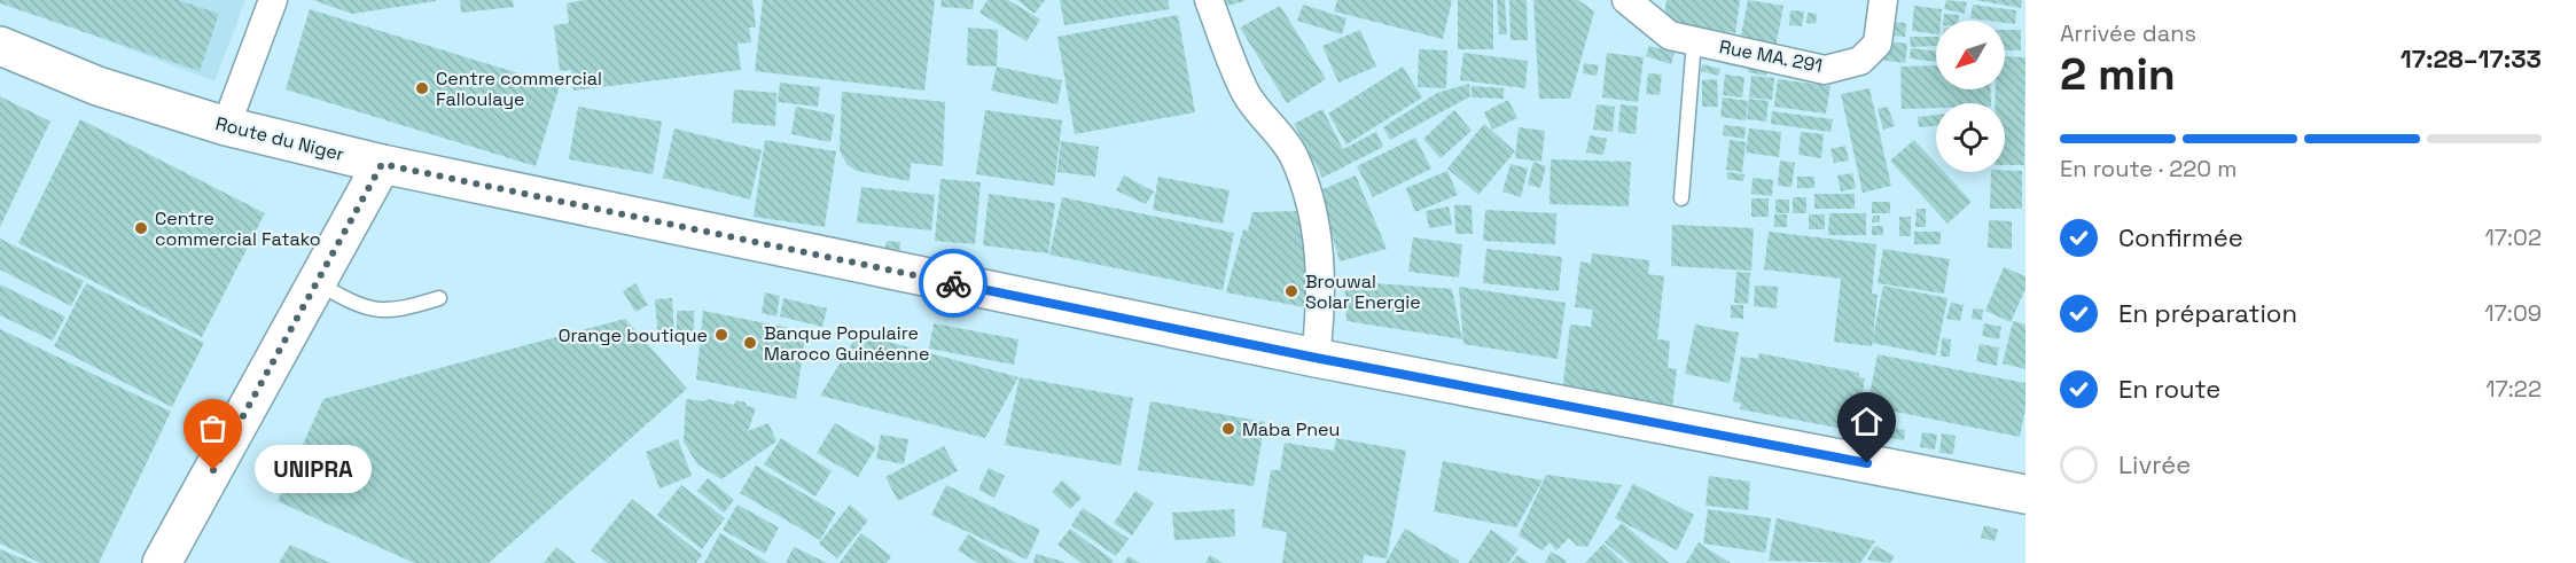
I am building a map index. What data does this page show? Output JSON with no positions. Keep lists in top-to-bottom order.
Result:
{
  "streets": {
    "main road": ["Route du Niger"],
    "street": ["Rue MA. 291"]
  },
  "places": [
    "Centre commercial Falloulaye",
    "Centre commercial Fatako",
    "Brouwal Solar Energie",
    "Orange boutique",
    "Banque Populaire Maroco Guinéenne",
    "Maba Pneu",
    "UNIPRA"
  ],
  "north": "bottom left",
  "page": {
    "heading": ["2 min", "Arrivée dans", "17:28–17:33"],
    "bar": "En route · 220 m",
    "list": [
      ["Confirmée", "17:02"],
      ["En préparation", "17:09"],
      ["En route", "17:22"],
      "Livrée"
    ],
    "bubble": "UNIPRA"
  }
}
